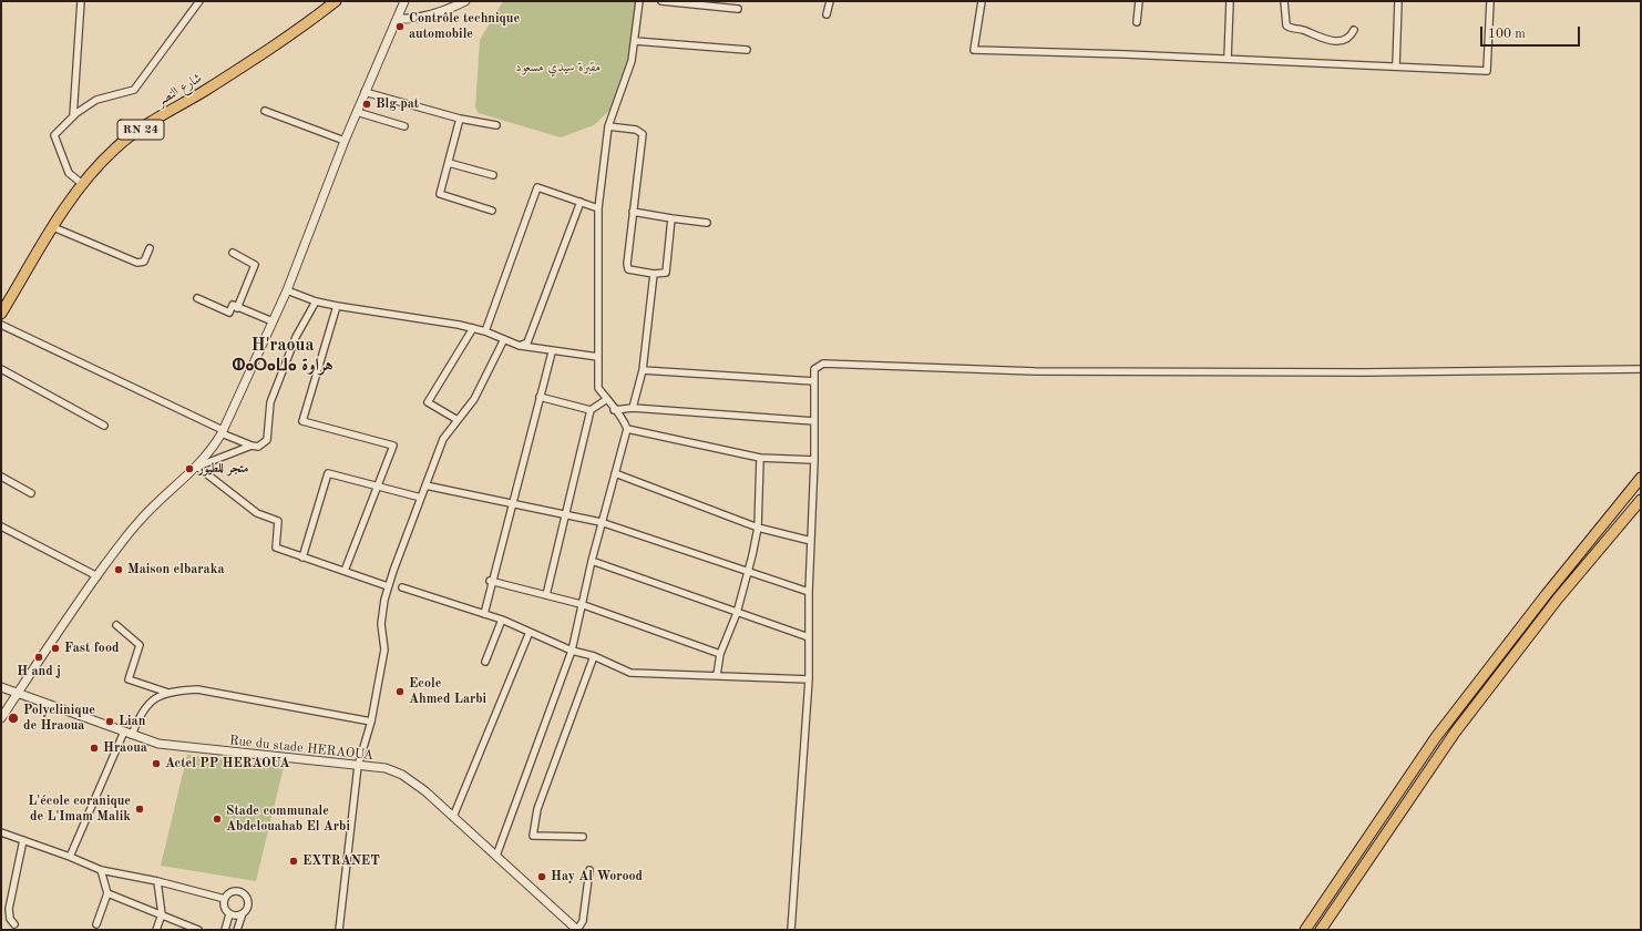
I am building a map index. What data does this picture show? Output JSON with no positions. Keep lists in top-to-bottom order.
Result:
{
  "streets": {
    "main road": ["شارع النصر", "RN 24"],
    "street": ["Rue du stade HERAOUA"]
  },
  "districts": ["H'raoua ⵀⴰⵔⴰⵡⴰ هراوة"],
  "parks": ["مقبرة سيدي مسعود"],
  "places": [
    "Contrôle technique automobile",
    "Blg pat",
    "متجر للطيور",
    "Maison elbaraka",
    "Fast food",
    "H and j",
    "Ecole Ahmed Larbi",
    "Polyclinique de Hraoua",
    "Lian",
    "Hraoua",
    "Actel PP HERAOUA",
    "L'école coranique de L'Imam Malik",
    "Stade communale Abdelouahab El Arbi",
    "EXTRANET",
    "Hay Al Worood"
  ],
  "scale_bar": "100 m"
}
